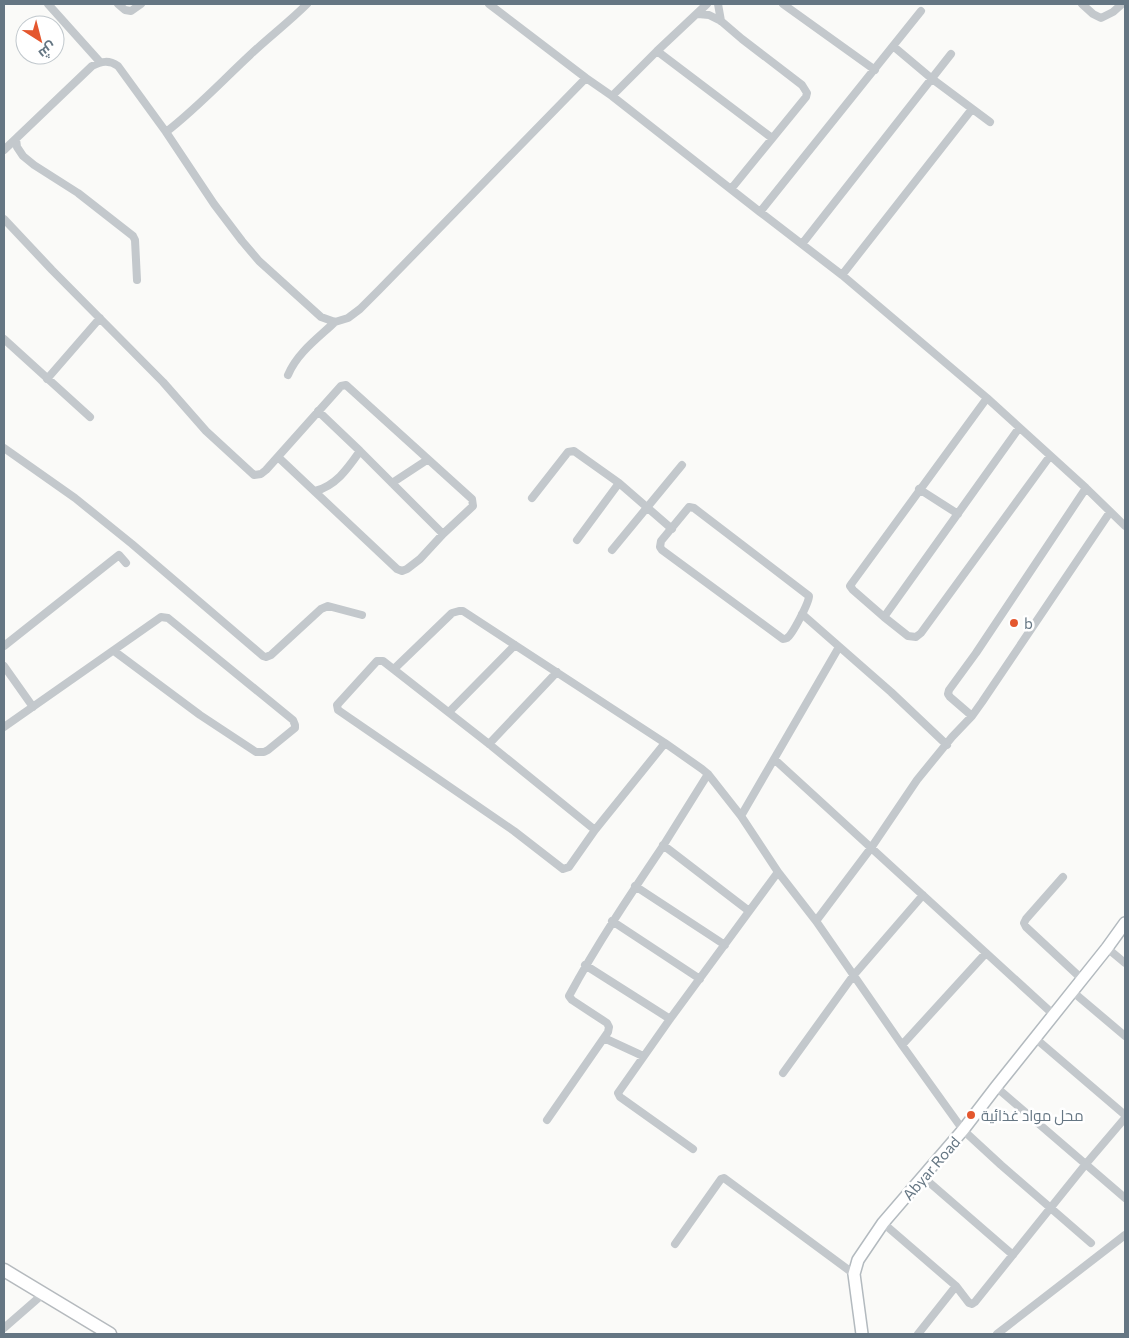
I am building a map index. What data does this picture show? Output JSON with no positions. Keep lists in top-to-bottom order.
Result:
{
  "streets": {
    "main road": ["Abyar Road"]
  },
  "places": ["b", "محل مواد غذائية"],
  "north": "bottom right"
}
